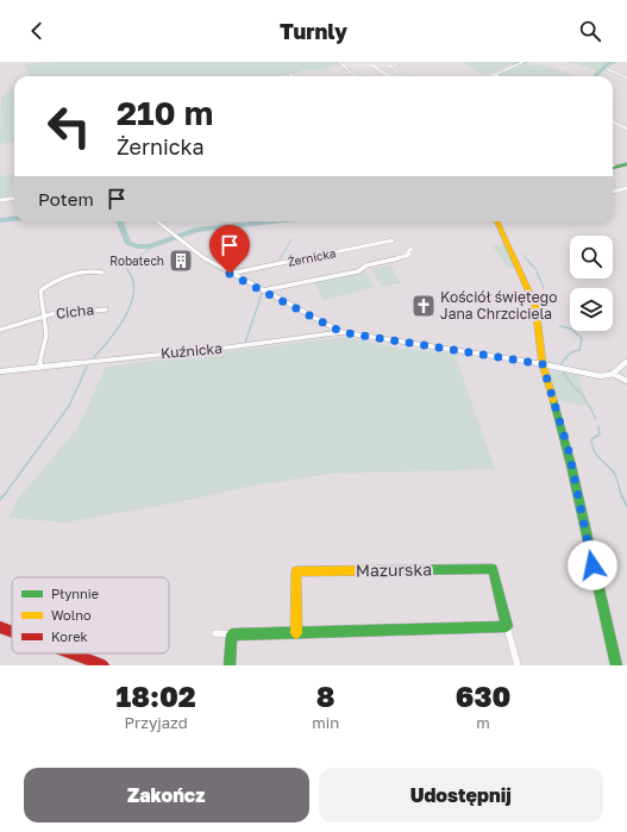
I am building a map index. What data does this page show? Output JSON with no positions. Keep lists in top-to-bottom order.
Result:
{
  "streets": {
    "street": [
      "Żernicka",
      "Cicha",
      "Kuźnicka",
      "Mazurska"
    ]
  },
  "places": {
    "building": ["Robatech"],
    "church": ["Kościół świętego Jana Chrzciciela"]
  },
  "legend": ["Płynnie", "Wolno", "Korek"],
  "page": {
    "header": "Turnly",
    "turn": ["210 m", "Żernicka"],
    "then": "Potem",
    "eta": [
      "18:02",
      "Przyjazd",
      "8",
      "min",
      "630",
      "m"
    ],
    "buttons": ["Zakończ", "Udostępnij"]
  }
}
